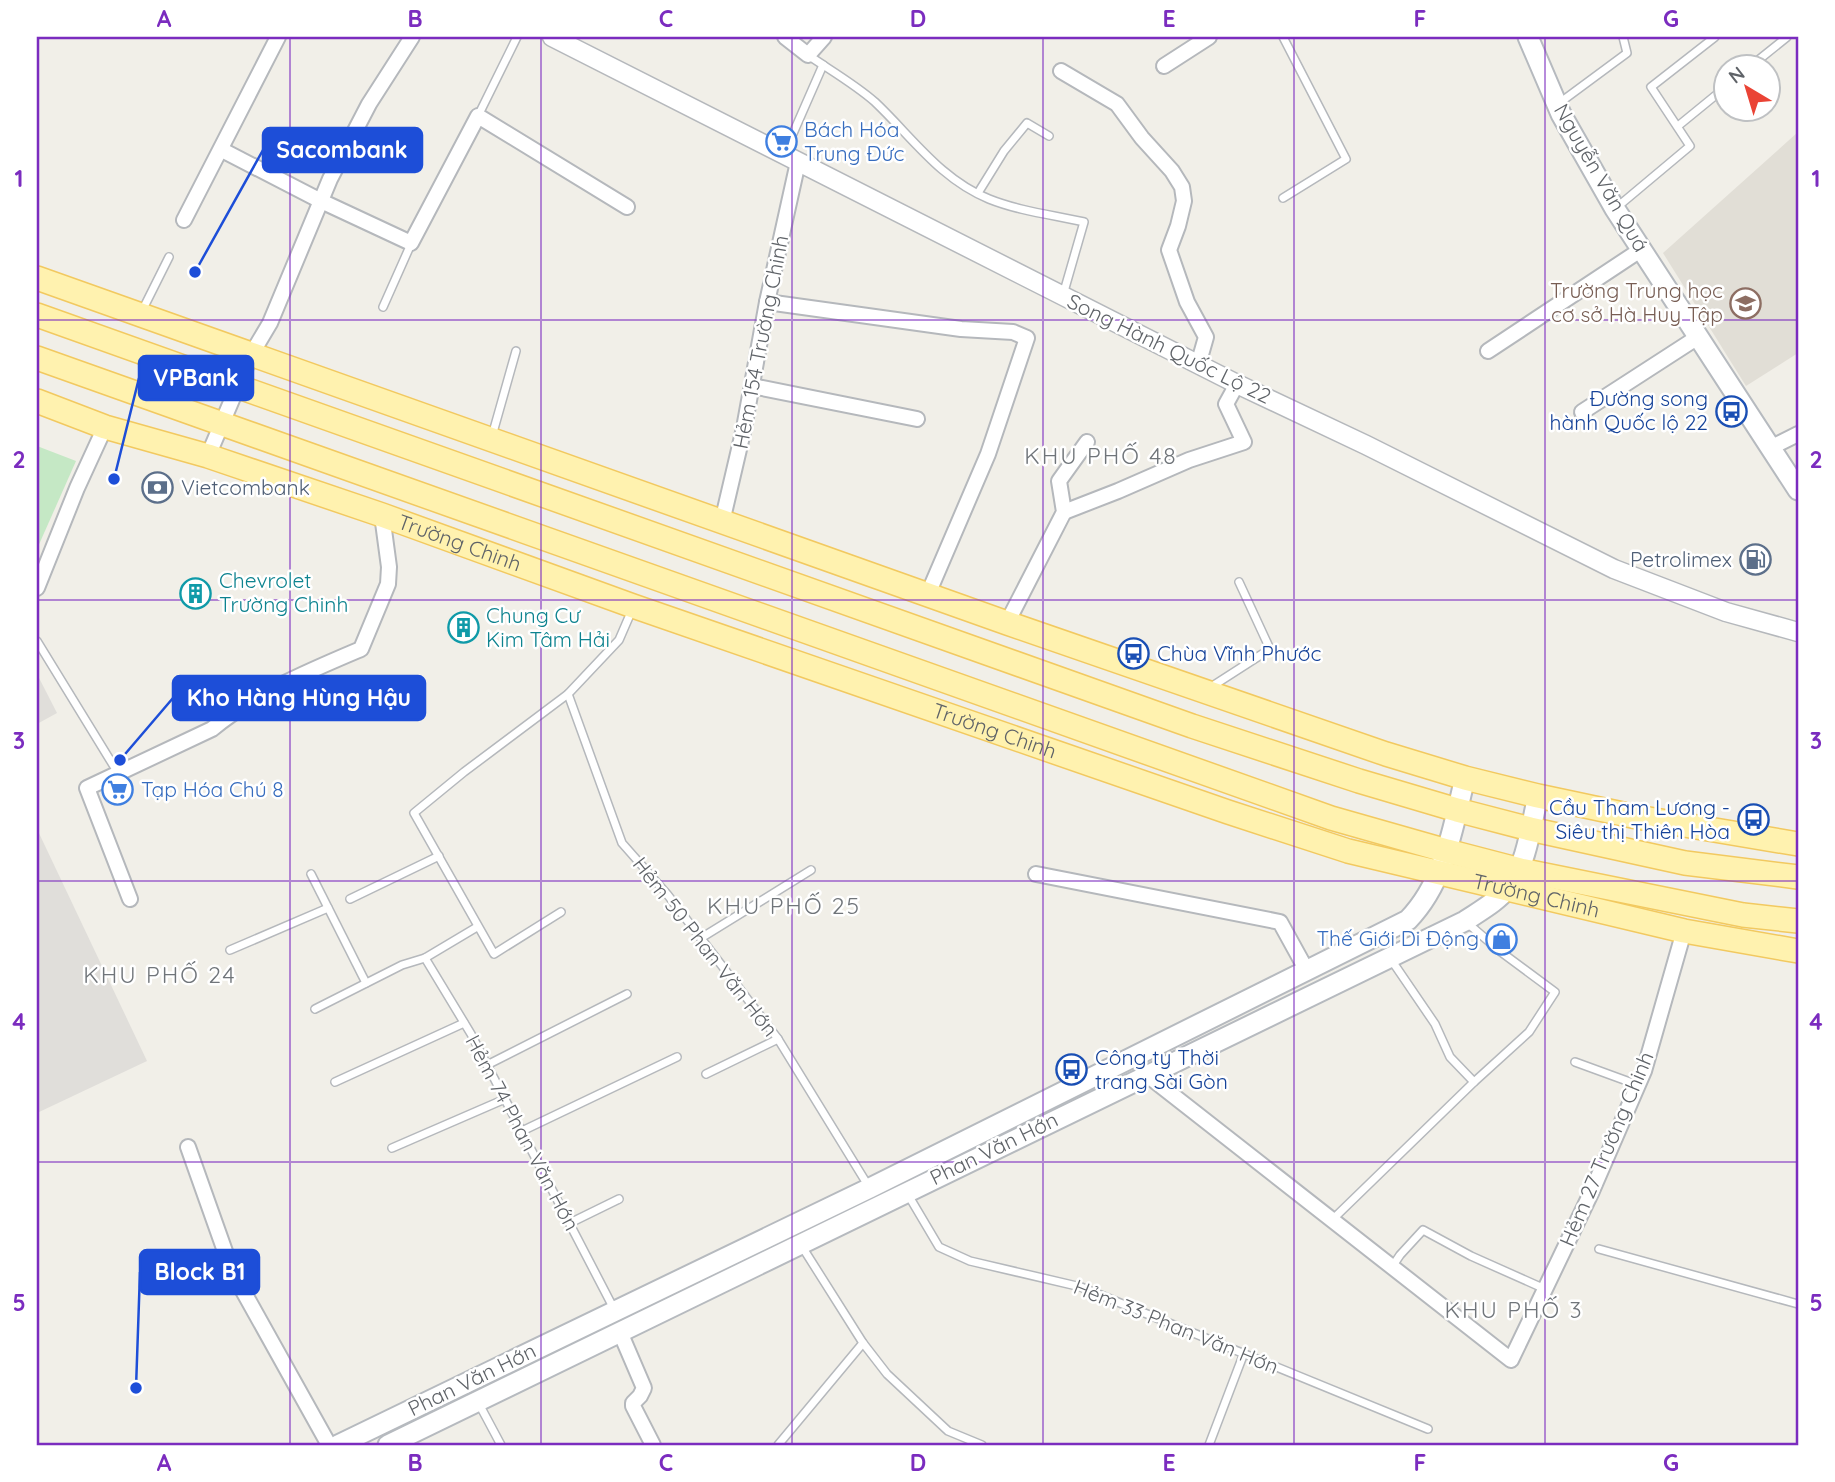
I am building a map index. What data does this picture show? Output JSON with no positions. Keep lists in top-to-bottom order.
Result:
{
  "streets": {
    "main road": ["Nguyễn Văn Quá", "Trường Chinh", "Phan Văn Hớn"],
    "street": ["Hẻm 154 Trường Chinh", "Song Hành Quốc Lộ 22", "Hẻm 27 Trường Chinh"],
    "lane": ["Hẻm 50 Phan Văn Hớn", "Hẻm 74 Phan Văn Hớn", "Hẻm 33 Phan Văn Hớn"]
  },
  "crossings": [
    ["Hẻm 154 Trường Chinh", "Song Hành Quốc Lộ 22"],
    ["Trường Chinh", "Phan Văn Hớn"],
    ["Trường Chinh", "Hẻm 27 Trường Chinh"],
    ["Hẻm 50 Phan Văn Hớn", "Phan Văn Hớn"],
    ["Hẻm 74 Phan Văn Hớn", "Phan Văn Hớn"],
    ["Phan Văn Hớn", "Hẻm 33 Phan Văn Hớn"]
  ],
  "districts": [
    "KHU PHỐ 48",
    "KHU PHỐ 25",
    "KHU PHỐ 24",
    "KHU PHỐ 3"
  ],
  "places": {
    "supermarket": ["Bách Hóa Trung Đức", "Tạp Hóa Chú 8"],
    "other": [
      "Sacombank",
      "VPBank",
      "Kho Hàng Hùng Hậu",
      "Block B1"
    ],
    "school or university": ["Trường Trung học cơ sở Hà Huy Tập"],
    "bus stop": [
      "Đường song hành Quốc lộ 22",
      "Chùa Vĩnh Phước",
      "Cầu Tham Lương - Siêu thị Thiên Hòa",
      "Công ty Thời trang Sài Gòn"
    ],
    "bank": ["Vietcombank"],
    "fuel station": ["Petrolimex"],
    "building": ["Chevrolet Trường Chinh", "Chung Cư Kim Tâm Hải"],
    "shop": ["Thế Giới Di Động"]
  },
  "north": "top left",
  "grid": {
    "columns": [
      "A",
      "B",
      "C",
      "D",
      "E",
      "F",
      "G"
    ],
    "rows": [
      "1",
      "2",
      "3",
      "4",
      "5"
    ]
  }
}
